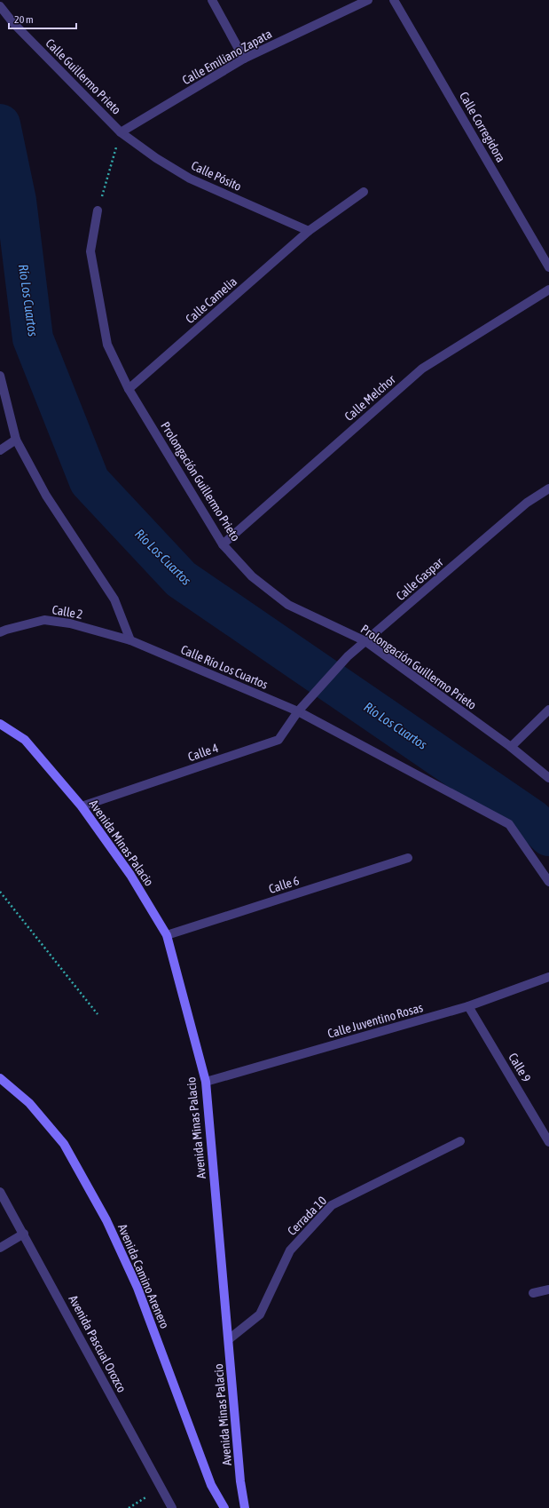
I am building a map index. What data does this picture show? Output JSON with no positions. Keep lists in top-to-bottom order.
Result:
{
  "streets": {
    "main road": ["Avenida Minas Palacio", "Avenida Camino Arenero"],
    "street": [
      "Calle Emiliano Zapata",
      "Calle Guillermo Prieto",
      "Calle Corregidora",
      "Calle Pósito",
      "Calle Camelia",
      "Calle Melchor",
      "Prolongación Guillermo Prieto",
      "Calle Gaspar",
      "Calle 2",
      "Calle Río Los Cuartos",
      "Calle 4",
      "Calle 6",
      "Calle Juventino Rosas",
      "Calle 9",
      "Cerrada 10",
      "Avenida Pascual Orozco"
    ]
  },
  "crossings": [
    ["Calle Emiliano Zapata", "Calle Guillermo Prieto"],
    ["Calle Emiliano Zapata", "Calle Pósito"],
    ["Calle Guillermo Prieto", "Calle Pósito"],
    ["Calle Pósito", "Calle Camelia"],
    ["Calle Camelia", "Prolongación Guillermo Prieto"],
    ["Calle Melchor", "Prolongación Guillermo Prieto"],
    ["Prolongación Guillermo Prieto", "Calle Gaspar"],
    ["Calle Gaspar", "Calle 4"],
    ["Calle 2", "Calle Río Los Cuartos"],
    ["Calle Río Los Cuartos", "Calle 4"],
    ["Calle 4", "Avenida Minas Palacio"],
    ["Avenida Minas Palacio", "Calle 6"],
    ["Avenida Minas Palacio", "Calle Juventino Rosas"],
    ["Avenida Minas Palacio", "Cerrada 10"],
    ["Calle Juventino Rosas", "Calle 9"]
  ],
  "water": ["Río Los Cuartos"],
  "scale_bar": "20 m"
}
